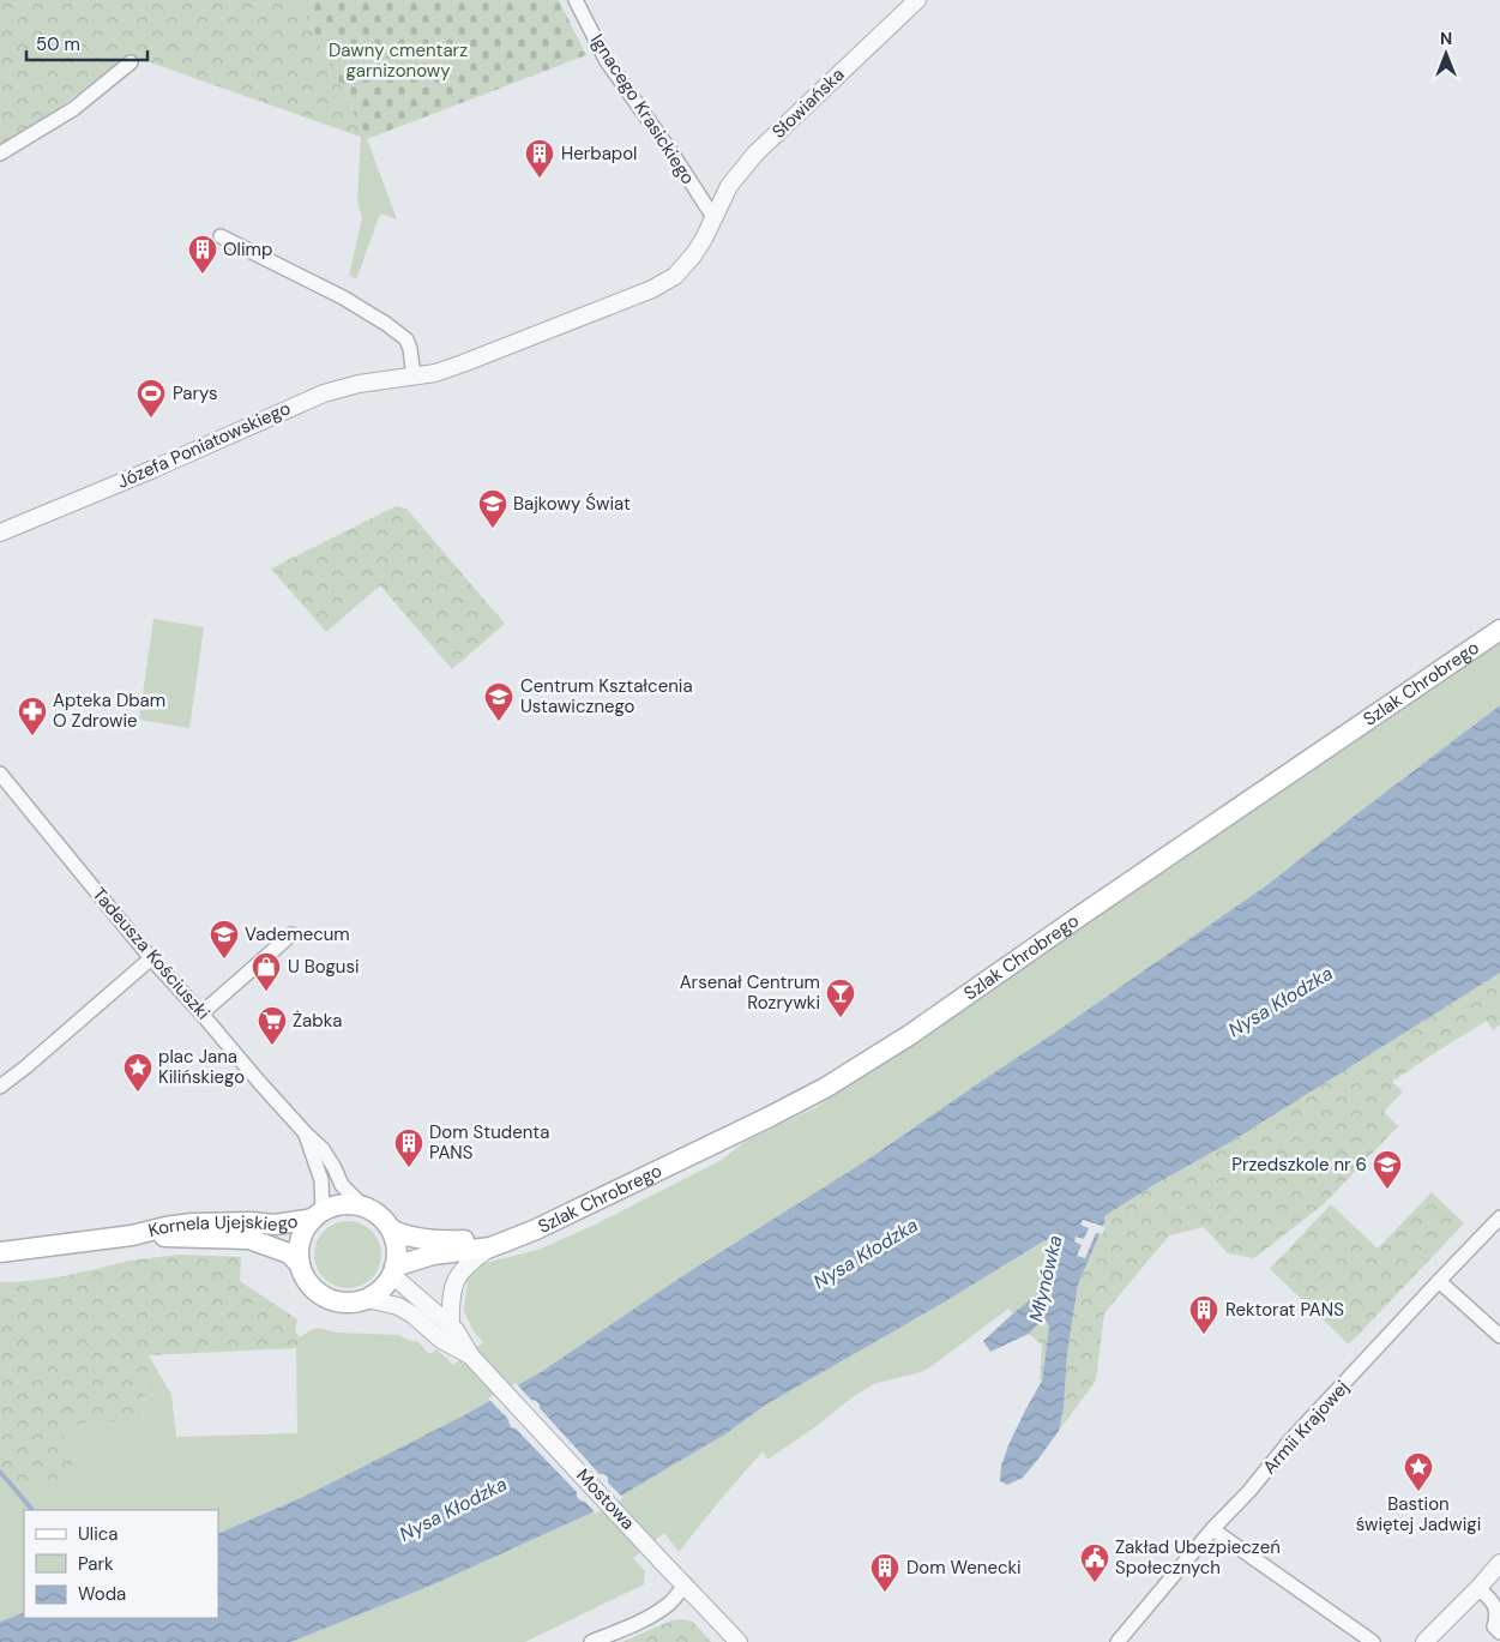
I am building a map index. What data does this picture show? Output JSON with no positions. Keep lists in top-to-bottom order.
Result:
{
  "streets": {
    "main road": ["Szlak Chrobrego", "Kornela Ujejskiego"],
    "street": [
      "Słowiańska",
      "Ignacego Krasickiego",
      "Józefa Poniatowskiego",
      "Tadeusza Kościuszki",
      "Armii Krajowej",
      "Mostowa"
    ]
  },
  "crossings": [
    ["Słowiańska", "Ignacego Krasickiego"],
    ["Słowiańska", "Józefa Poniatowskiego"],
    ["Ignacego Krasickiego", "Józefa Poniatowskiego"],
    ["Szlak Chrobrego", "Tadeusza Kościuszki"],
    ["Szlak Chrobrego", "Kornela Ujejskiego"],
    ["Szlak Chrobrego", "Mostowa"],
    ["Tadeusza Kościuszki", "Kornela Ujejskiego"],
    ["Tadeusza Kościuszki", "Mostowa"],
    ["Kornela Ujejskiego", "Mostowa"]
  ],
  "water": ["Nysa Kłodzka", "Młynówka"],
  "parks": ["Dawny cmentarz garnizonowy"],
  "places": {
    "building": [
      "Herbapol",
      "Olimp",
      "Dom Studenta PANS",
      "Rektorat PANS",
      "Dom Wenecki"
    ],
    "sports": ["Parys"],
    "school or university": [
      "Bajkowy Świat",
      "Centrum Kształcenia Ustawicznego",
      "Vademecum",
      "Przedszkole nr 6"
    ],
    "pharmacy": ["Apteka Dbam O Zdrowie"],
    "shop": ["U Bogusi"],
    "bar": ["Arsenał Centrum Rozrywki"],
    "supermarket": ["Żabka"],
    "place": ["plac Jana Kilińskiego", "Bastion świętej Jadwigi"],
    "public building": ["Zakład Ubezpieczeń Społecznych"]
  },
  "legend": ["Ulica", "Park", "Woda"],
  "scale_bar": "50 m",
  "north": "top"
}
